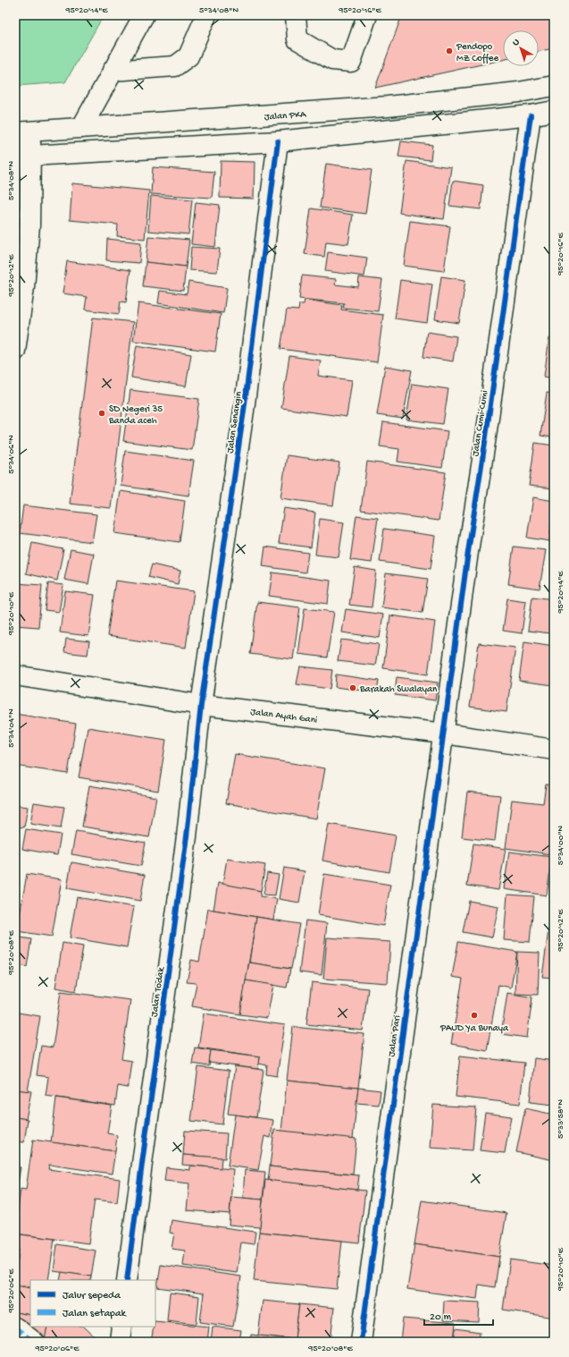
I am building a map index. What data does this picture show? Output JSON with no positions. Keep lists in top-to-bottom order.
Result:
{
  "streets": {
    "street": [
      "Jalan PKA",
      "Jalan Senangin",
      "Jalan Cumi-Cumi",
      "Jalan Ayah Gani",
      "Jalan Todak",
      "Jalan Pari"
    ]
  },
  "crossings": [
    ["Jalan Senangin", "Jalan Ayah Gani"],
    ["Jalan Senangin", "Jalan Todak"],
    ["Jalan Cumi-Cumi", "Jalan Ayah Gani"],
    ["Jalan Cumi-Cumi", "Jalan Pari"],
    ["Jalan Ayah Gani", "Jalan Todak"],
    ["Jalan Ayah Gani", "Jalan Pari"]
  ],
  "places": [
    "Pendopo MZ Coffee",
    "SD Negeri 35 Banda aceh",
    "Barakah Swalayan",
    "PAUD Ya Bunaya"
  ],
  "legend": ["Jalur sepeda", "Jalan setapak"],
  "scale_bar": "20 m",
  "north": "top left",
  "coordinates": [
    "95°20'14\"E",
    "5°34'08\"N",
    "95°20'16\"E",
    "95°20'12\"E",
    "5°34'06\"N",
    "95°20'10\"E",
    "5°34'04\"N",
    "5°34'00\"N",
    "95°20'08\"E",
    "5°33'58\"N",
    "95°20'06\"E"
  ]
}
